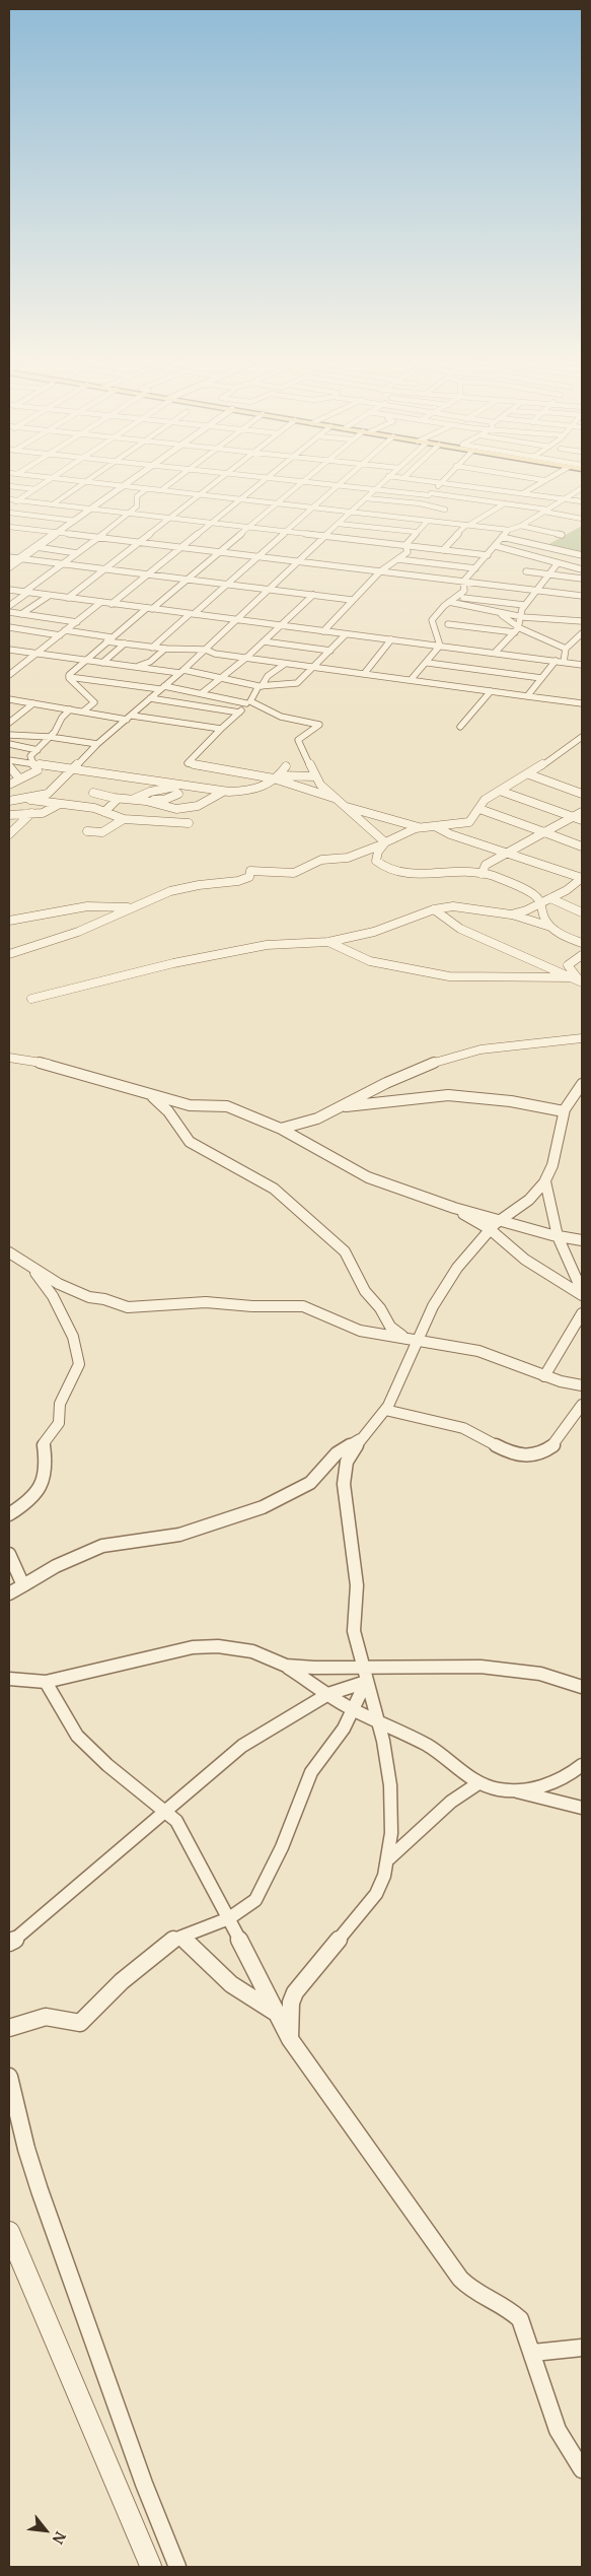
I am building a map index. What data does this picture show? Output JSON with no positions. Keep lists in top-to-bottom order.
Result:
{
  "north": "bottom right"
}
